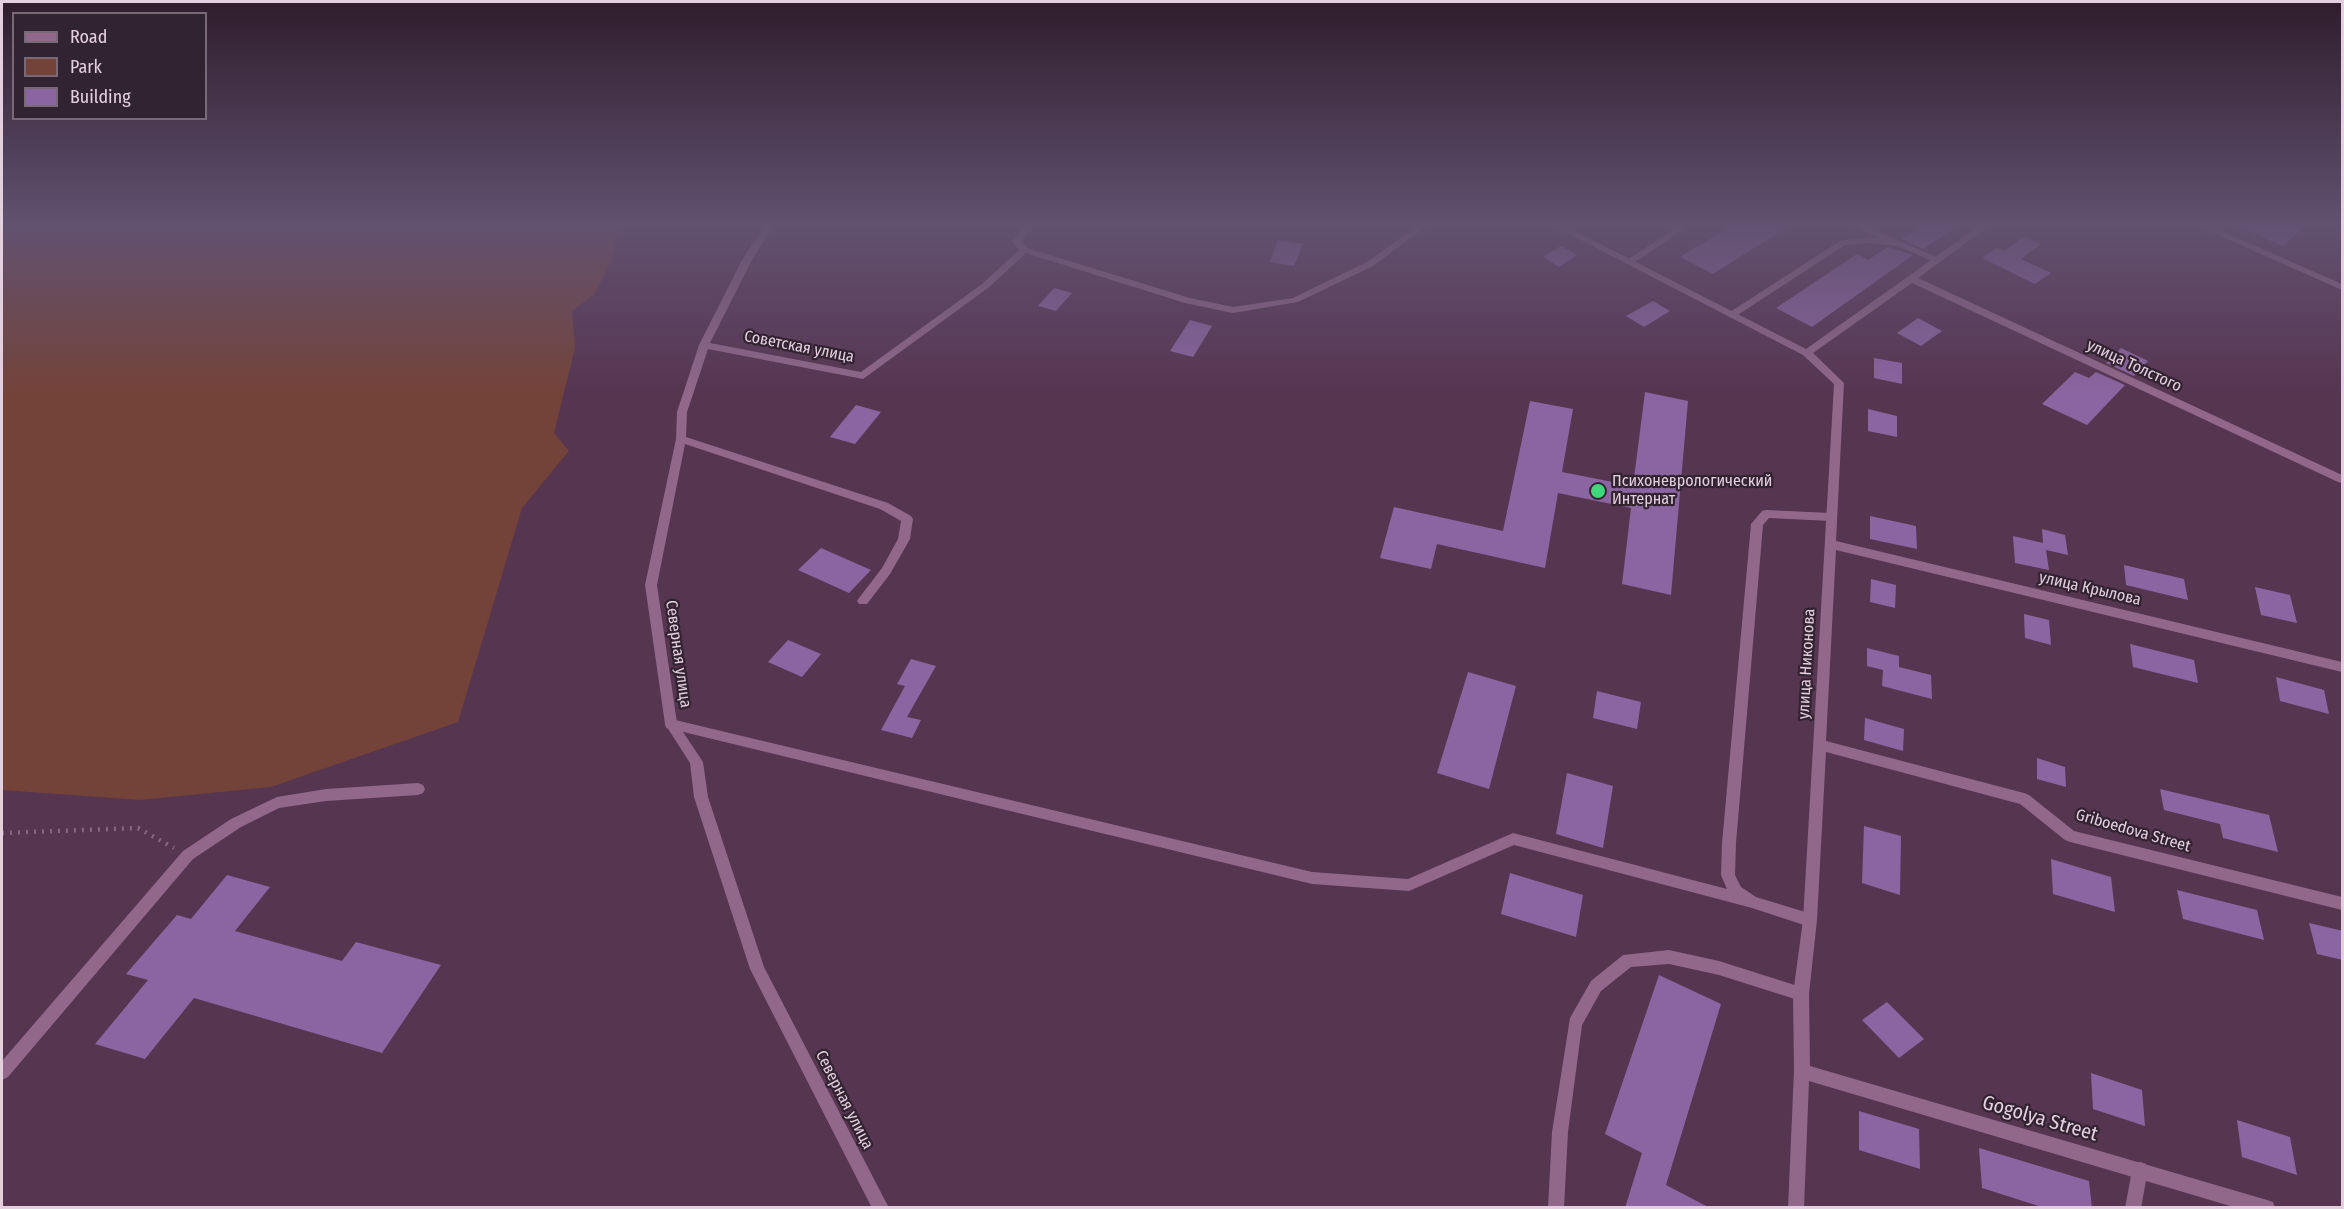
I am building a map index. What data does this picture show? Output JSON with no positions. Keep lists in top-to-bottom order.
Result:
{
  "streets": {
    "street": [
      "Советская улица",
      "улица Толстого",
      "улица Крылова",
      "Северная улица",
      "улица Никонова",
      "Griboedova Street",
      "Gogolya Street"
    ]
  },
  "crossings": [
    ["Советская улица", "Северная улица"],
    ["улица Крылова", "улица Никонова"],
    ["улица Никонова", "Griboedova Street"],
    ["улица Никонова", "Gogolya Street"]
  ],
  "places": ["Психоневрологический Интернат"],
  "legend": ["Road", "Park", "Building"]
}
